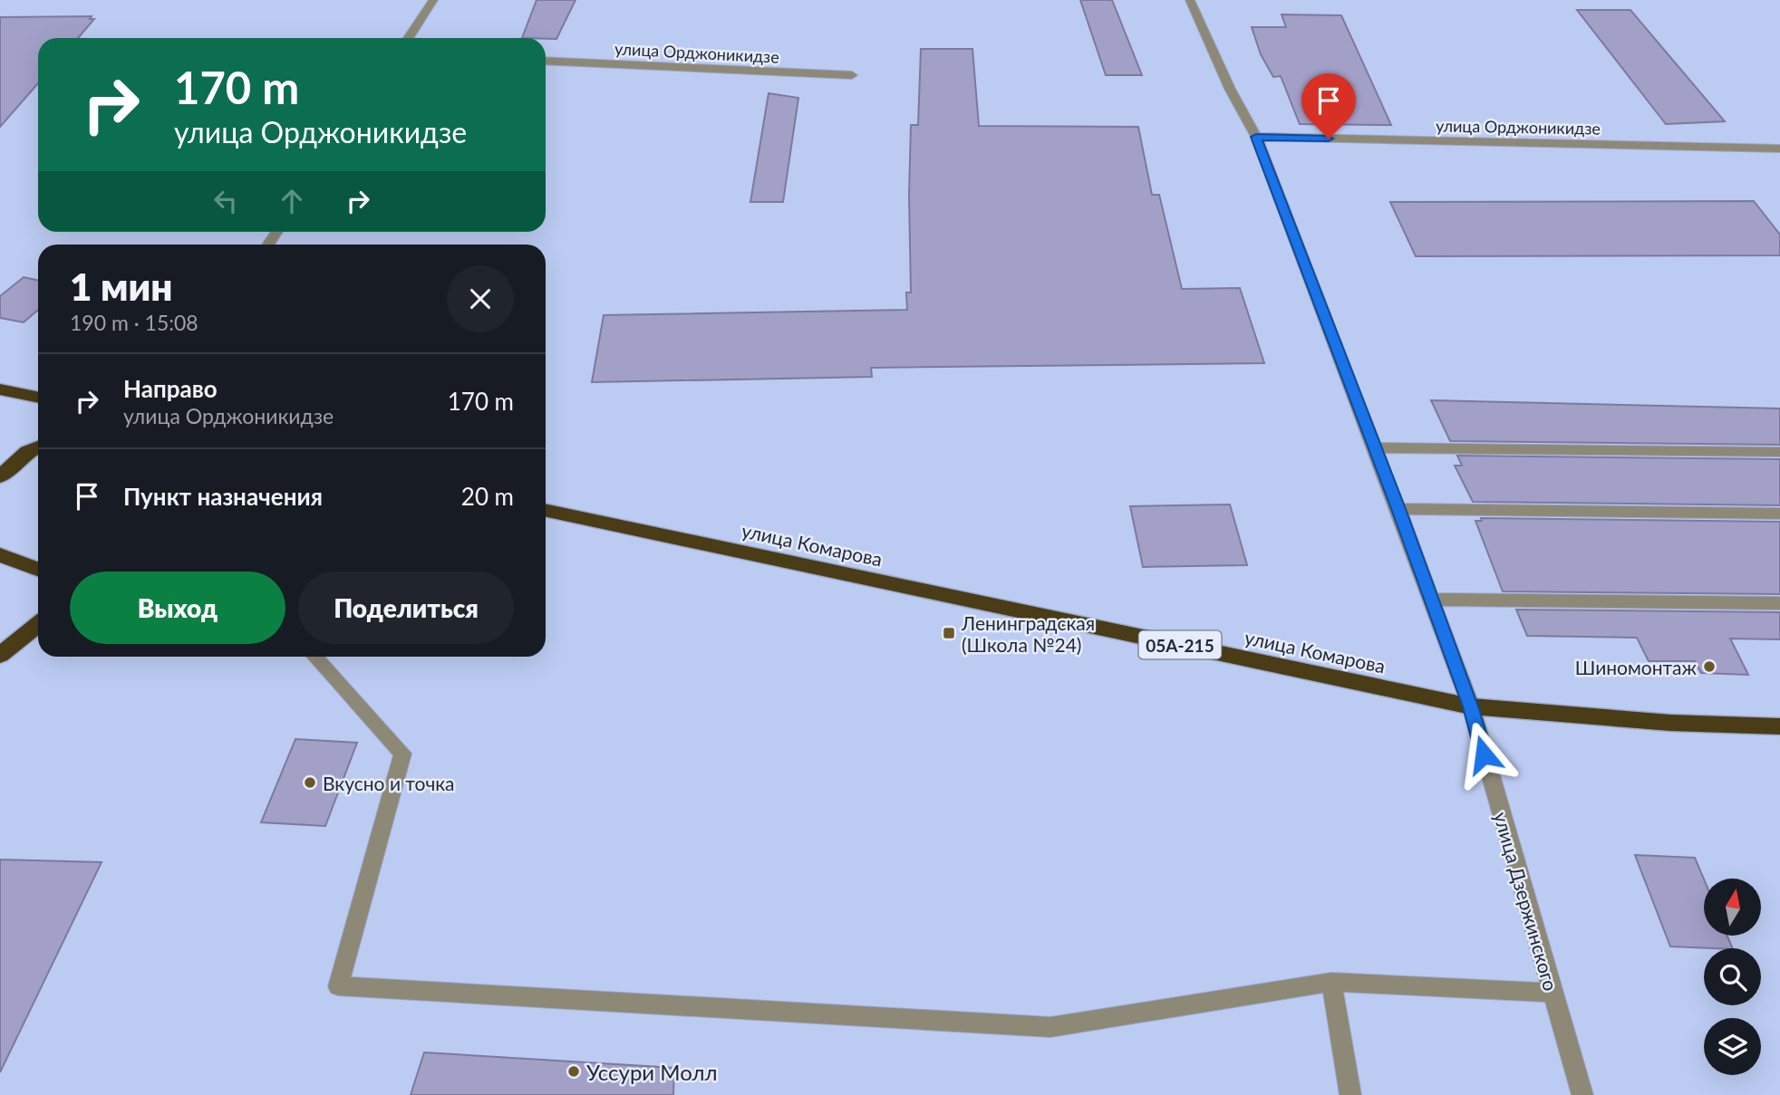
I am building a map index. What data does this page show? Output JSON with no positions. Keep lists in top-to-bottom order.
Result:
{
  "streets": {
    "highway": ["улица Комарова", "05А-215"],
    "street": ["улица Орджоникидзе", "улица Дзержинского"]
  },
  "crossings": [
    ["улица Орджоникидзе", "улица Дзержинского"],
    ["улица Комарова", "улица Дзержинского"]
  ],
  "places": {
    "transit": ["Ленинградская (Школа №24)"],
    "other": ["Шиномонтаж", "Вкусно и точка", "Уссури Молл"]
  },
  "north": "top",
  "page": {
    "turn": ["170 m", "улица Орджоникидзе"],
    "heading": ["1 мин", "190 m · 15:08"],
    "list": [
      {
        "name": "Направо",
        "note": "улица Орджоникидзе",
        "value": "170 m"
      },
      {
        "name": "Пункт назначения",
        "value": "20 m"
      }
    ],
    "buttons": ["Выход", "Поделиться"]
  }
}
